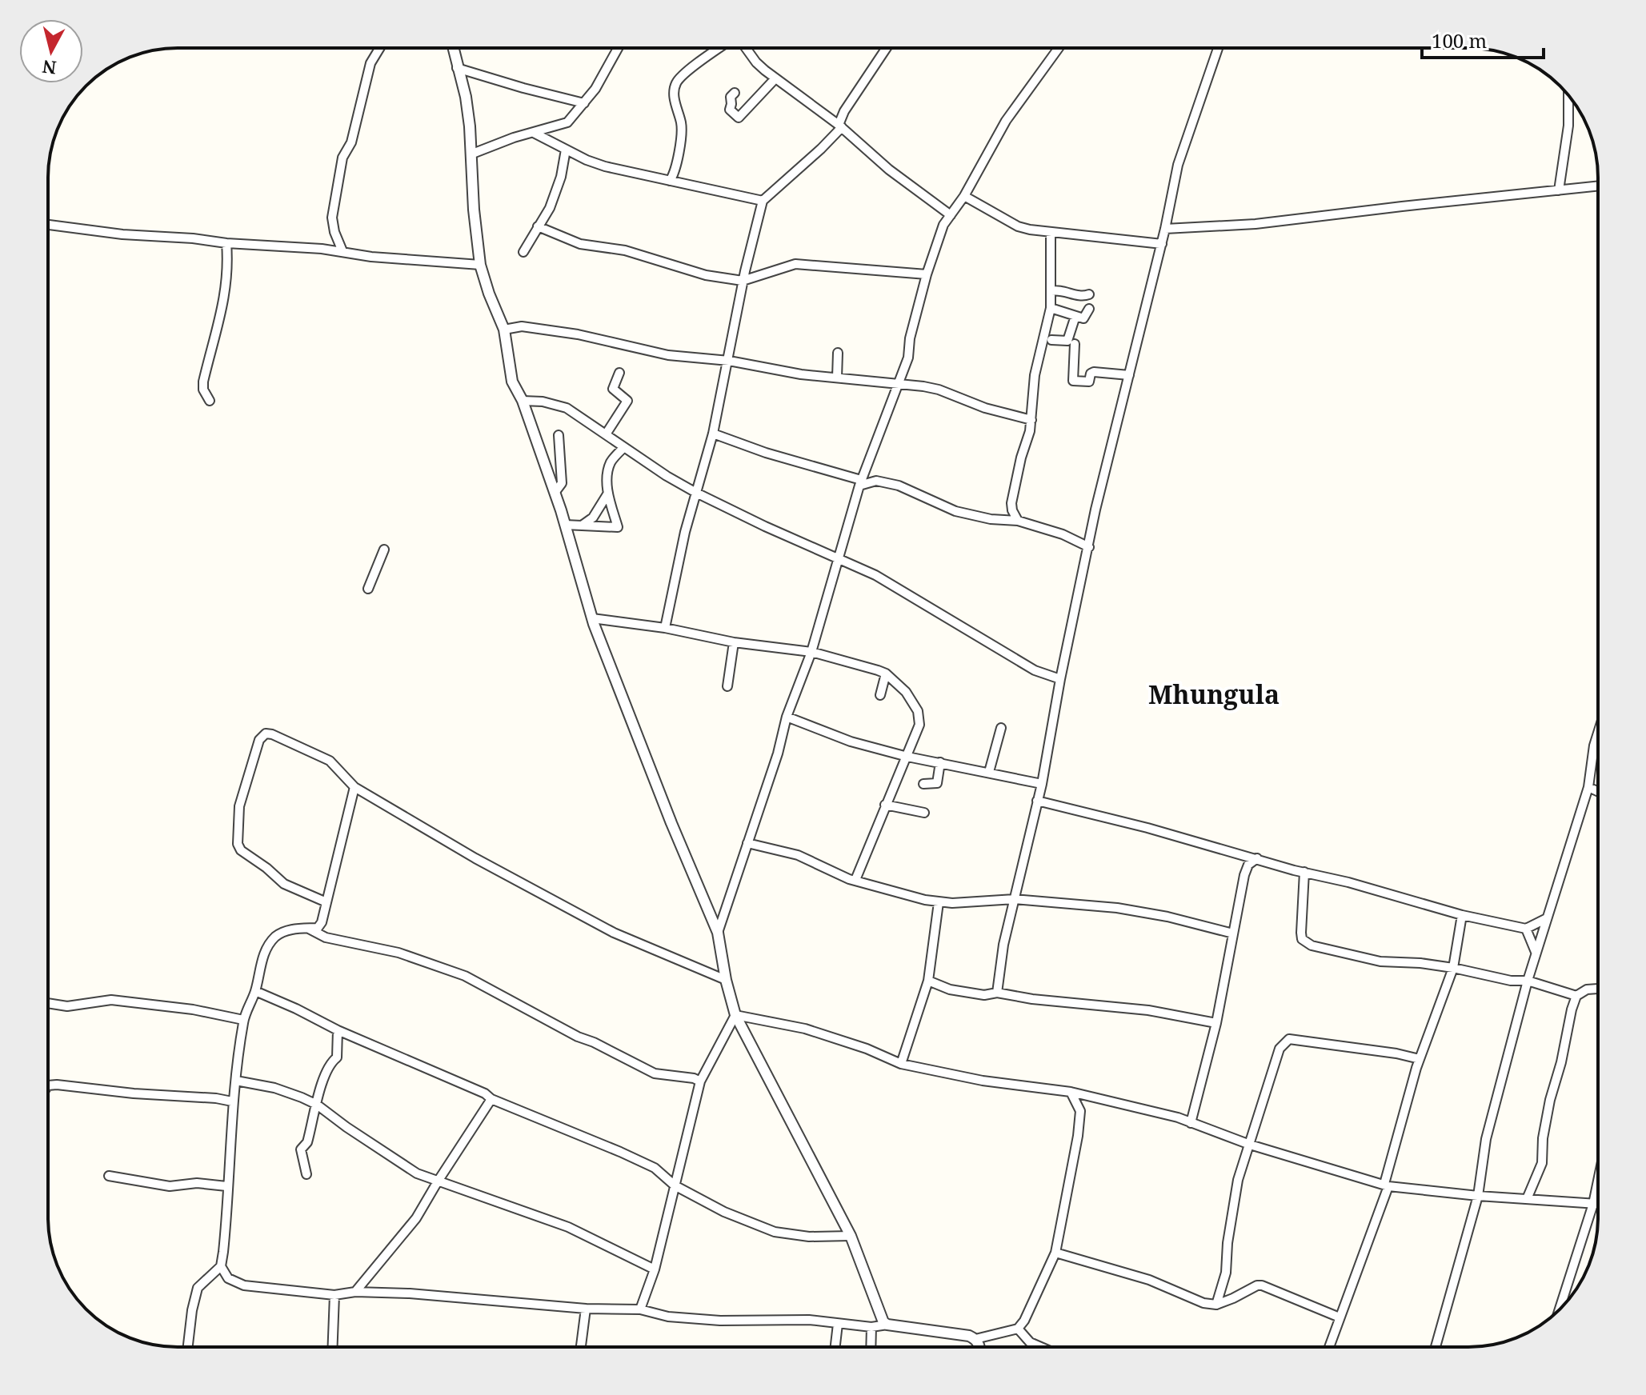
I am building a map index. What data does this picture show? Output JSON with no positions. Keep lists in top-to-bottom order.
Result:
{
  "districts": ["Mhungula"],
  "scale_bar": "100 m",
  "north": "bottom"
}
